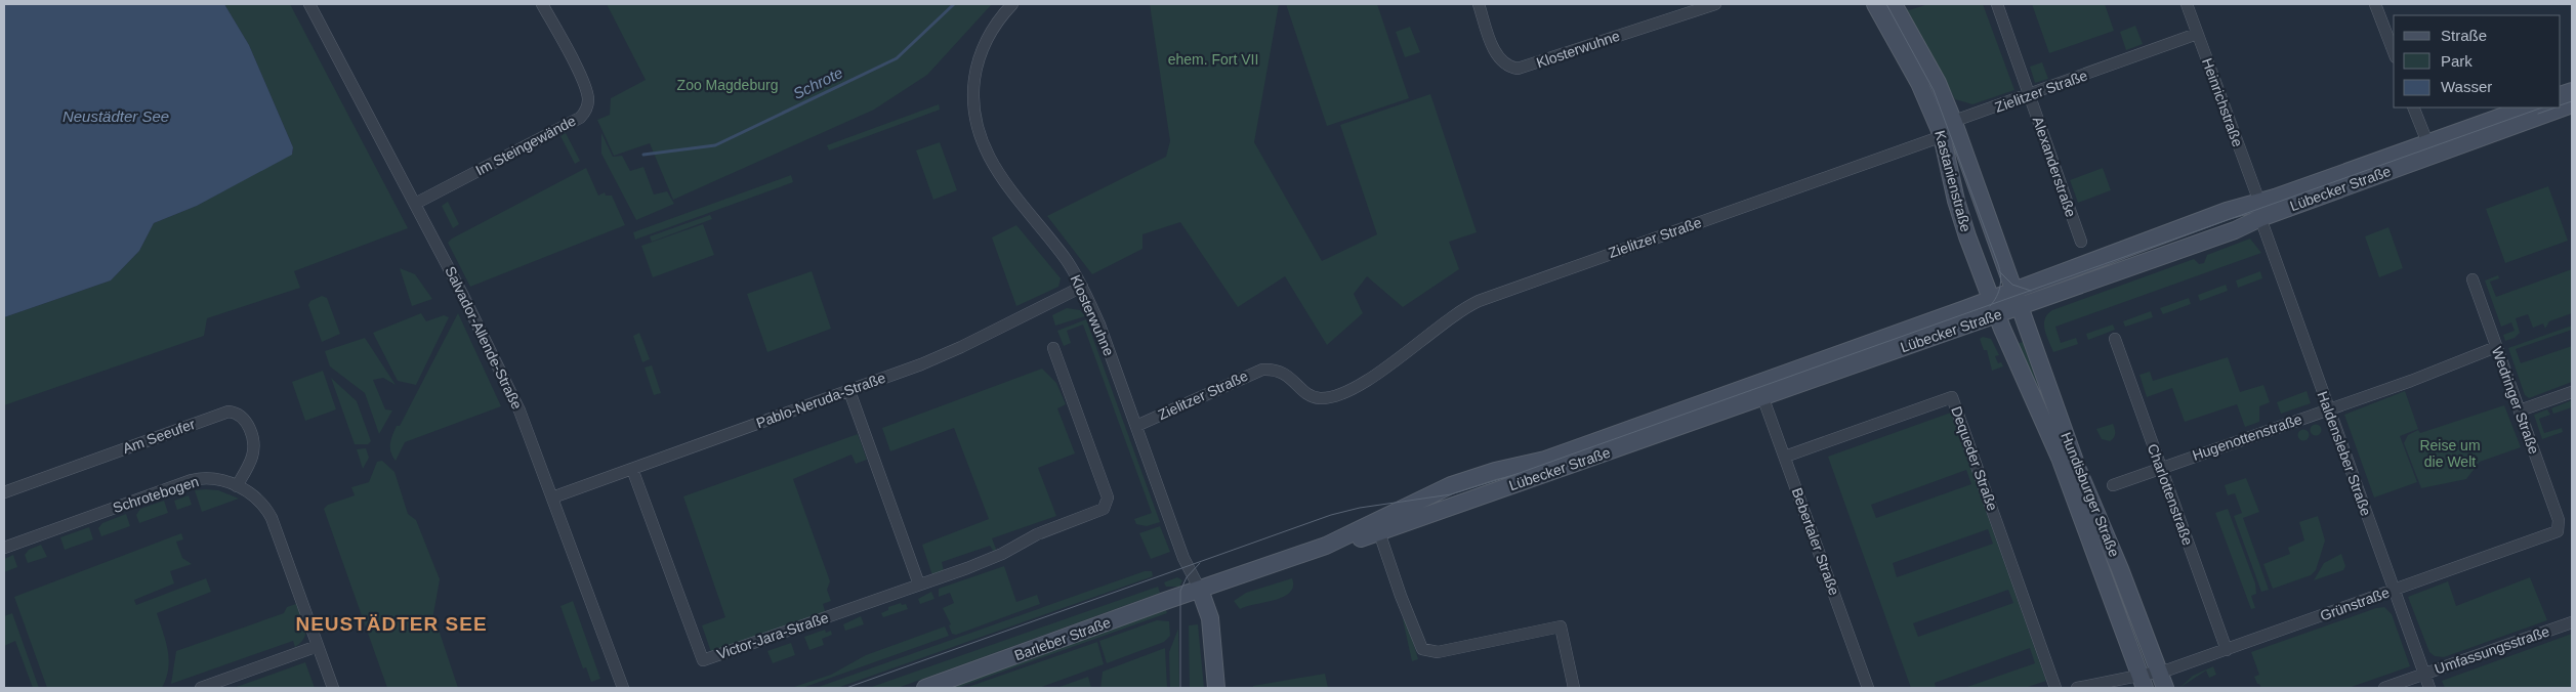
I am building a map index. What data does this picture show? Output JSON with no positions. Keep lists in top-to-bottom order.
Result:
{
  "streets": {
    "main road": [
      "Kastanienstraße",
      "Lübecker Straße",
      "Hundisburger Straße",
      "Barleber Straße"
    ],
    "street": [
      "Klosterwuhne",
      "Zielitzer Straße",
      "Heinrichstraße",
      "Im Steingewände",
      "Alexanderstraße",
      "Salvador-Allende-Straße",
      "Pablo-Neruda-Straße",
      "Wedringer Straße",
      "Am Seeufer",
      "Hugenottenstraße",
      "Haldensleber Straße",
      "Dequeder Straße",
      "Schrotebogen",
      "Charlottenstraße",
      "Bebertaler Straße",
      "Grünstraße",
      "Victor-Jara-Straße",
      "Umfassungsstraße"
    ]
  },
  "crossings": [
    ["Klosterwuhne", "Zielitzer Straße"],
    ["Klosterwuhne", "Lübecker Straße"],
    ["Klosterwuhne", "Pablo-Neruda-Straße"],
    ["Klosterwuhne", "Barleber Straße"],
    ["Zielitzer Straße", "Heinrichstraße"],
    ["Zielitzer Straße", "Alexanderstraße"],
    ["Zielitzer Straße", "Kastanienstraße"],
    ["Heinrichstraße", "Lübecker Straße"],
    ["Heinrichstraße", "Haldensleber Straße"],
    ["Im Steingewände", "Salvador-Allende-Straße"],
    ["Kastanienstraße", "Lübecker Straße"],
    ["Kastanienstraße", "Hundisburger Straße"],
    ["Lübecker Straße", "Haldensleber Straße"],
    ["Lübecker Straße", "Hundisburger Straße"],
    ["Lübecker Straße", "Bebertaler Straße"],
    ["Lübecker Straße", "Barleber Straße"],
    ["Salvador-Allende-Straße", "Pablo-Neruda-Straße"],
    ["Pablo-Neruda-Straße", "Victor-Jara-Straße"],
    ["Wedringer Straße", "Hugenottenstraße"],
    ["Wedringer Straße", "Grünstraße"],
    ["Am Seeufer", "Schrotebogen"],
    ["Hugenottenstraße", "Haldensleber Straße"],
    ["Hugenottenstraße", "Charlottenstraße"],
    ["Haldensleber Straße", "Grünstraße"],
    ["Haldensleber Straße", "Umfassungsstraße"],
    ["Dequeder Straße", "Bebertaler Straße"],
    ["Hundisburger Straße", "Grünstraße"],
    ["Charlottenstraße", "Grünstraße"]
  ],
  "districts": ["NEUSTÄDTER SEE"],
  "water": ["Schrote", "Neustädter See"],
  "parks": ["ehem. Fort VII", "Zoo Magdeburg", "Reise um die Welt"],
  "legend": ["Straße", "Park", "Wasser"]
}
